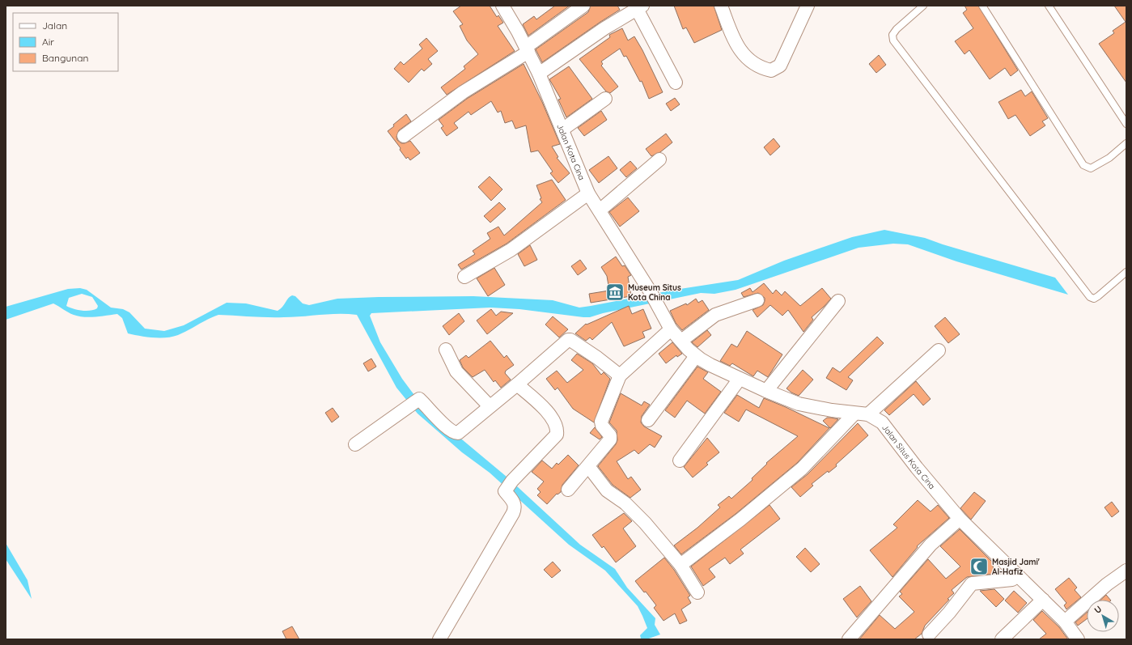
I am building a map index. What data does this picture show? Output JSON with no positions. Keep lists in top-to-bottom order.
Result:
{
  "streets": {
    "street": ["Jalan Kota Cina", "Jalan Situs Kota Cina"]
  },
  "crossings": [
    ["Jalan Kota Cina", "Jalan Situs Kota Cina"]
  ],
  "places": {
    "museum": ["Museum Situs Kota China"],
    "mosque": ["Masjid Jami' Al-Hafiz"]
  },
  "legend": ["Jalan", "Air", "Bangunan"],
  "north": "top left"
}
